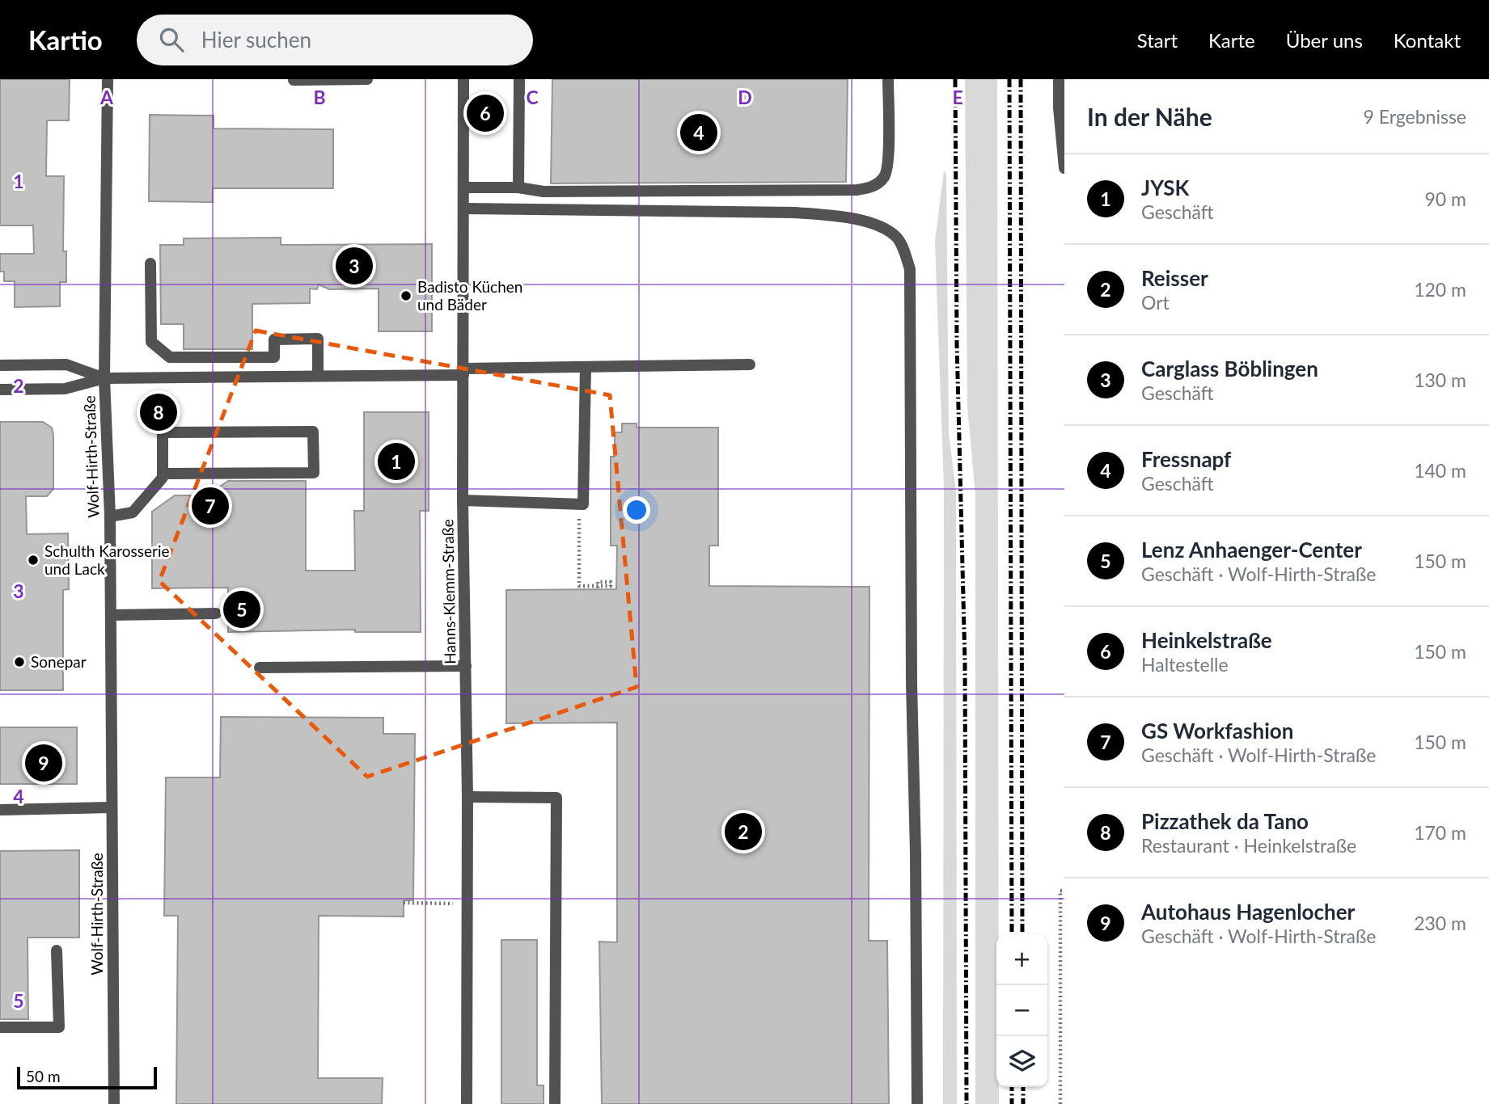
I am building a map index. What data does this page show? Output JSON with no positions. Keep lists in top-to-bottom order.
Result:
{
  "streets": {
    "street": ["Wolf-Hirth-Straße", "Hanns-Klemm-Straße"]
  },
  "places": ["Badisto Küchen und Bäder", "Schulth Karosserie und Lack", "Sonepar"],
  "scale_bar": "50 m",
  "page": {
    "header": "Kartio",
    "search": "Hier suchen",
    "nav": [
      "Start",
      "Karte",
      "Über uns",
      "Kontakt"
    ],
    "heading": ["In der Nähe", "9 Ergebnisse"],
    "pins": [
      "6",
      "4",
      "3",
      "8",
      "1",
      "7",
      "5",
      "9",
      "2"
    ],
    "list": [
      {
        "mark": "1",
        "name": "JYSK",
        "note": "Geschäft",
        "value": "90 m"
      },
      {
        "mark": "2",
        "name": "Reisser",
        "note": "Ort",
        "value": "120 m"
      },
      {
        "mark": "3",
        "name": "Carglass Böblingen",
        "note": "Geschäft",
        "value": "130 m"
      },
      {
        "mark": "4",
        "name": "Fressnapf",
        "note": "Geschäft",
        "value": "140 m"
      },
      {
        "mark": "5",
        "name": "Lenz Anhaenger-Center",
        "note": "Geschäft · Wolf-Hirth-Straße",
        "value": "150 m"
      },
      {
        "mark": "6",
        "name": "Heinkelstraße",
        "note": "Haltestelle",
        "value": "150 m"
      },
      {
        "mark": "7",
        "name": "GS Workfashion",
        "note": "Geschäft · Wolf-Hirth-Straße",
        "value": "150 m"
      },
      {
        "mark": "8",
        "name": "Pizzathek da Tano",
        "note": "Restaurant · Heinkelstraße",
        "value": "170 m"
      },
      {
        "mark": "9",
        "name": "Autohaus Hagenlocher",
        "note": "Geschäft · Wolf-Hirth-Straße",
        "value": "230 m"
      }
    ],
    "map_buttons": ["+", "−"],
    "scale": "50 m"
  },
  "grid": {
    "columns": [
      "A",
      "B",
      "C",
      "D",
      "E"
    ],
    "rows": [
      "1",
      "2",
      "3",
      "4",
      "5"
    ]
  }
}
